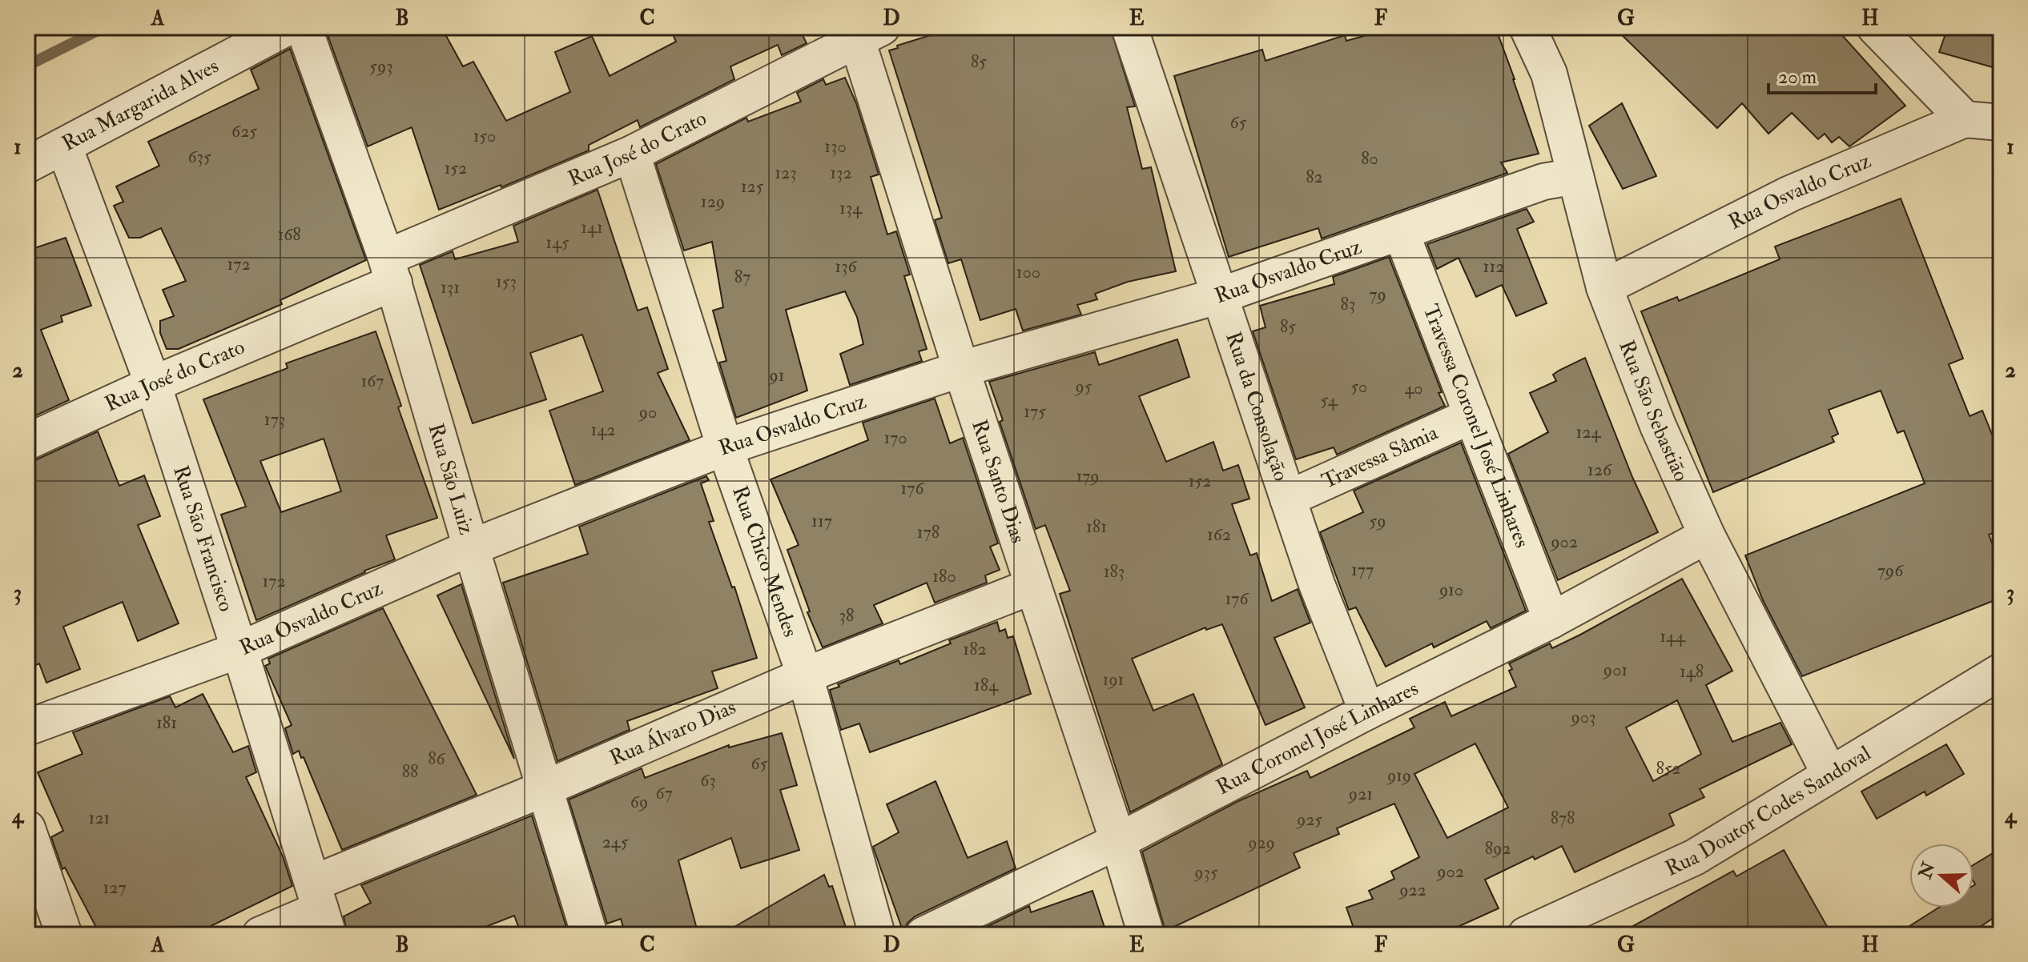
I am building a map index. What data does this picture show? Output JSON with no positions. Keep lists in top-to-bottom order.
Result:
{
  "streets": {
    "street": [
      "Rua Margarida Alves",
      "Rua José do Crato",
      "Rua Osvaldo Cruz",
      "Rua da Consolação",
      "Rua São Sebastião",
      "Travessa Coronel José Linhares",
      "Travessa Sâmia",
      "Rua São Luiz",
      "Rua Santo Dias",
      "Rua São Francisco",
      "Rua Chico Mendes",
      "Rua Álvaro Dias",
      "Rua Coronel José Linhares",
      "Rua Doutor Codes Sandoval"
    ]
  },
  "crossings": [
    ["Rua Margarida Alves", "Rua São Francisco"],
    ["Rua José do Crato", "Rua São Luiz"],
    ["Rua José do Crato", "Rua Santo Dias"],
    ["Rua José do Crato", "Rua São Francisco"],
    ["Rua José do Crato", "Rua Chico Mendes"],
    ["Rua Osvaldo Cruz", "Rua da Consolação"],
    ["Rua Osvaldo Cruz", "Rua São Sebastião"],
    ["Rua Osvaldo Cruz", "Travessa Coronel José Linhares"],
    ["Rua Osvaldo Cruz", "Rua São Luiz"],
    ["Rua Osvaldo Cruz", "Rua Santo Dias"],
    ["Rua Osvaldo Cruz", "Rua São Francisco"],
    ["Rua Osvaldo Cruz", "Rua Chico Mendes"],
    ["Rua da Consolação", "Travessa Sâmia"],
    ["Rua da Consolação", "Rua Coronel José Linhares"],
    ["Rua São Sebastião", "Rua Coronel José Linhares"],
    ["Rua São Sebastião", "Rua Doutor Codes Sandoval"],
    ["Travessa Coronel José Linhares", "Travessa Sâmia"],
    ["Travessa Coronel José Linhares", "Rua Coronel José Linhares"],
    ["Rua São Luiz", "Rua Álvaro Dias"],
    ["Rua Santo Dias", "Rua Álvaro Dias"],
    ["Rua Santo Dias", "Rua Coronel José Linhares"],
    ["Rua São Francisco", "Rua Álvaro Dias"],
    ["Rua Chico Mendes", "Rua Álvaro Dias"]
  ],
  "house_numbers": [
    "85",
    "593",
    "65",
    "625",
    "150",
    "130",
    "635",
    "80",
    "152",
    "123",
    "132",
    "82",
    "125",
    "129",
    "134",
    "141",
    "168",
    "145",
    "172",
    "136",
    "112",
    "100",
    "87",
    "153",
    "131",
    "79",
    "83",
    "85",
    "91",
    "167",
    "95",
    "50",
    "40",
    "54",
    "175",
    "90",
    "173",
    "142",
    "124",
    "170",
    "126",
    "179",
    "152",
    "176",
    "117",
    "59",
    "181",
    "178",
    "162",
    "902",
    "177",
    "796",
    "183",
    "180",
    "172",
    "910",
    "176",
    "38",
    "144",
    "182",
    "901",
    "148",
    "191",
    "184",
    "903",
    "181",
    "86",
    "65",
    "852",
    "88",
    "919",
    "63",
    "67",
    "921",
    "69",
    "121",
    "878",
    "925",
    "245",
    "929",
    "892",
    "902",
    "935",
    "127",
    "922"
  ],
  "scale_bar": "20 m",
  "north": "left",
  "grid": {
    "columns": [
      "A",
      "B",
      "C",
      "D",
      "E",
      "F",
      "G",
      "H"
    ],
    "rows": [
      "1",
      "2",
      "3",
      "4"
    ]
  }
}
